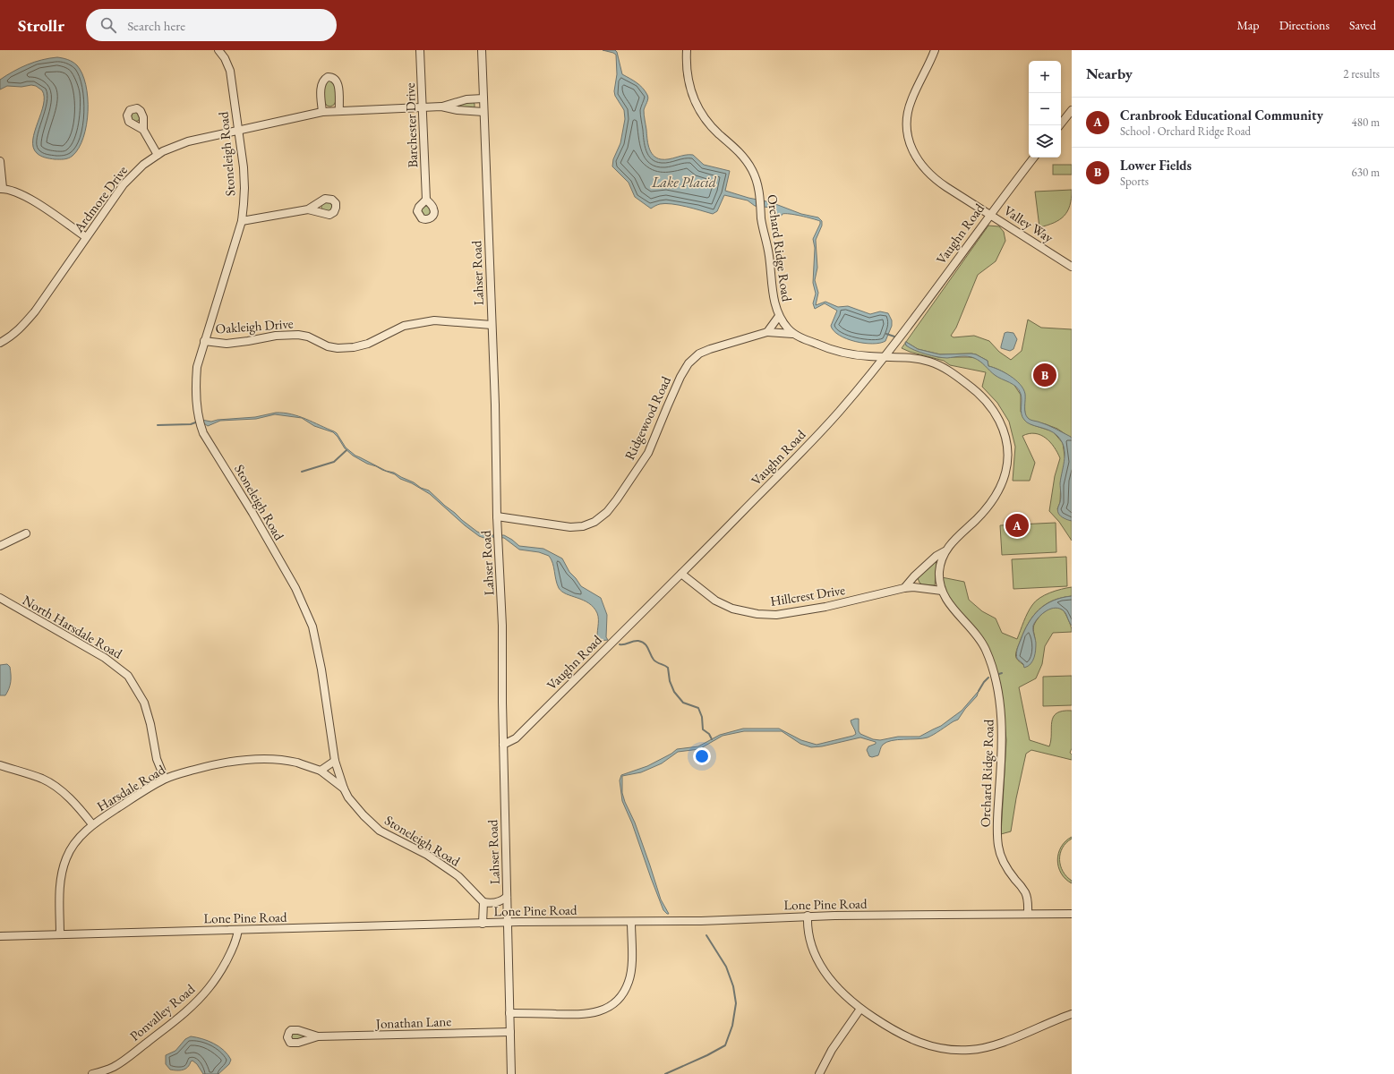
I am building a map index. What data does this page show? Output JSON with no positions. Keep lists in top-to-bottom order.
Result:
{
  "streets": {
    "street": [
      "Barchester Drive",
      "Stoneleigh Road",
      "Ardmore Drive",
      "Valley Way",
      "Vaughn Road",
      "Orchard Ridge Road",
      "Lahser Road",
      "Oakleigh Drive",
      "Ridgewood Road",
      "Hillcrest Drive",
      "North Harsdale Road",
      "Harsdale Road",
      "Lone Pine Road",
      "Ponvalley Road",
      "Jonathan Lane"
    ]
  },
  "crossings": [
    ["Barchester Drive", "Ardmore Drive"],
    ["Stoneleigh Road", "Ardmore Drive"],
    ["Stoneleigh Road", "Oakleigh Drive"],
    ["Stoneleigh Road", "Harsdale Road"],
    ["Ardmore Drive", "Lahser Road"],
    ["Valley Way", "Vaughn Road"],
    ["Vaughn Road", "Orchard Ridge Road"],
    ["Vaughn Road", "Lahser Road"],
    ["Vaughn Road", "Hillcrest Drive"],
    ["Orchard Ridge Road", "Ridgewood Road"],
    ["Orchard Ridge Road", "Hillcrest Drive"],
    ["Orchard Ridge Road", "Lone Pine Road"],
    ["Lahser Road", "Oakleigh Drive"],
    ["Lahser Road", "Ridgewood Road"],
    ["Lahser Road", "Lone Pine Road"],
    ["Lahser Road", "Jonathan Lane"],
    ["North Harsdale Road", "Harsdale Road"],
    ["Harsdale Road", "Lone Pine Road"],
    ["Lone Pine Road", "Ponvalley Road"]
  ],
  "water": ["Lake Placid"],
  "page": {
    "header": "Strollr",
    "search": "Search here",
    "nav": ["Map", "Directions", "Saved"],
    "heading": ["Nearby", "2 results"],
    "map_buttons": ["+", "−"],
    "list": [
      {
        "mark": "A",
        "name": "Cranbrook Educational Community",
        "note": "School · Orchard Ridge Road",
        "value": "480 m"
      },
      {
        "mark": "B",
        "name": "Lower Fields",
        "note": "Sports",
        "value": "630 m"
      }
    ],
    "pins": ["B", "A"]
  }
}
